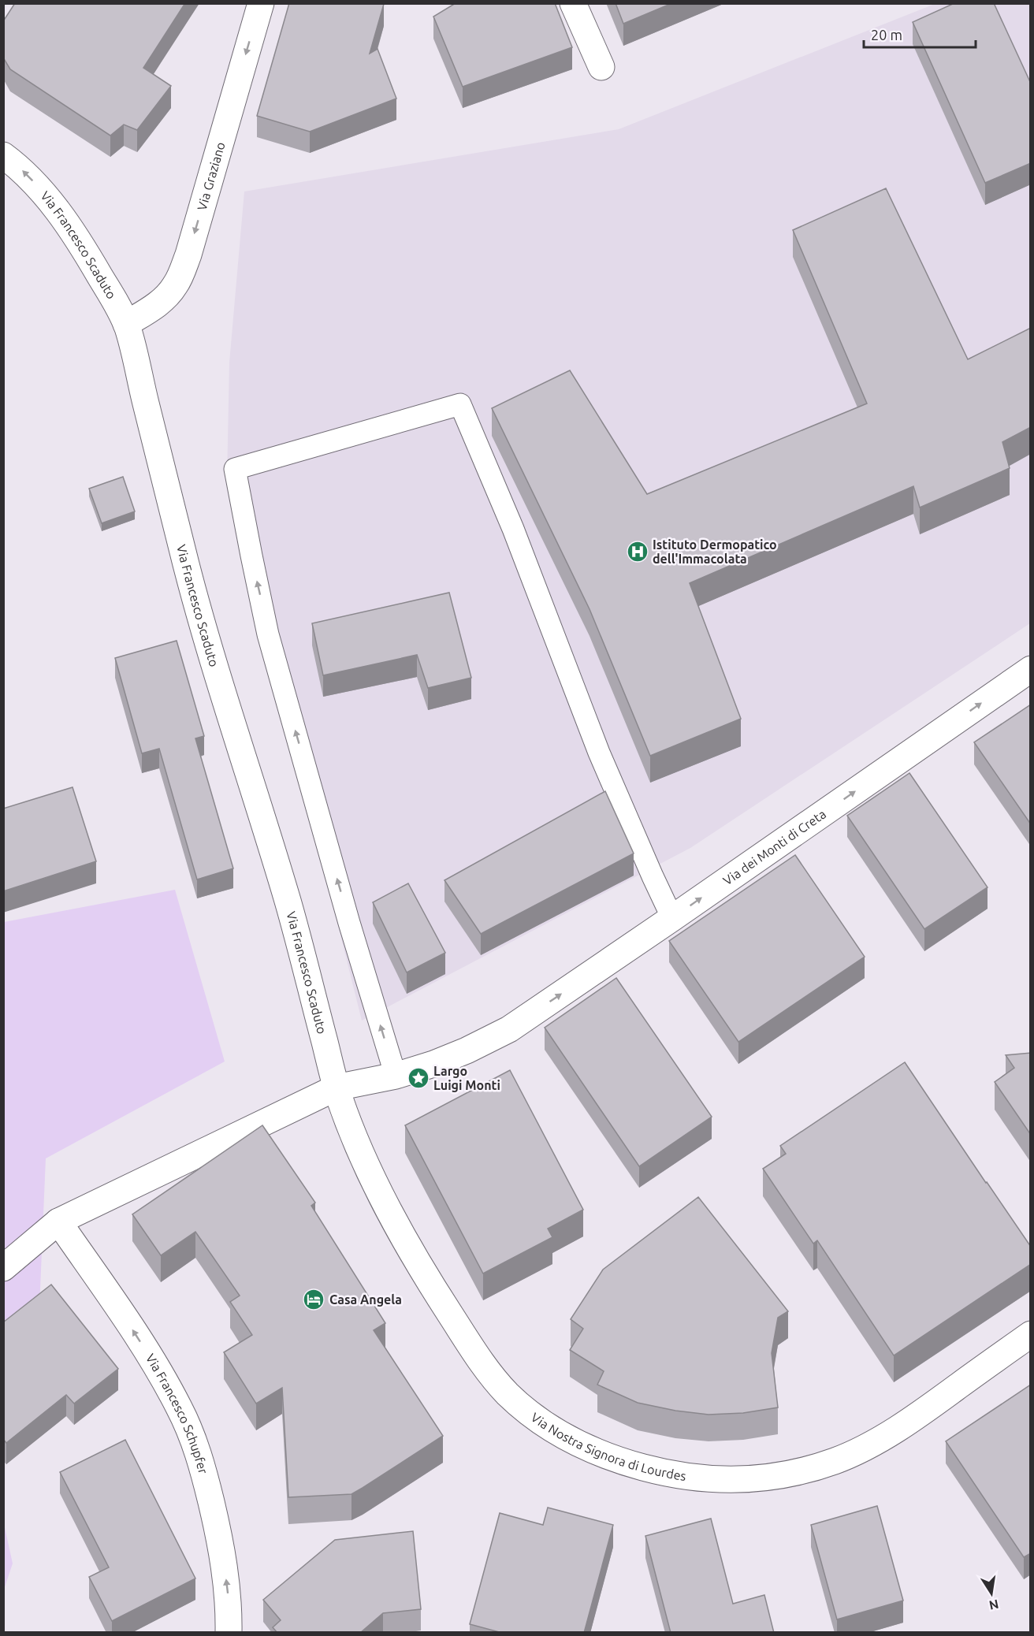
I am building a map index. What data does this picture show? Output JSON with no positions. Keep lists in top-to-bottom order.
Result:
{
  "streets": {
    "street": [
      "Via Graziano",
      "Via Francesco Scaduto",
      "Via dei Monti di Creta",
      "Via Francesco Schupfer",
      "Via Nostra Signora di Lourdes"
    ]
  },
  "crossings": [
    ["Via Graziano", "Via Francesco Scaduto"],
    ["Via Francesco Scaduto", "Via Nostra Signora di Lourdes"]
  ],
  "one_way": ["Via Graziano", "Via dei Monti di Creta", "Via Francesco Schupfer"],
  "places": {
    "hospital": ["Istituto Dermopatico dell'Immacolata"],
    "place": ["Largo Luigi Monti"],
    "hotel": ["Casa Angela"]
  },
  "scale_bar": "20 m",
  "north": "bottom"
}
